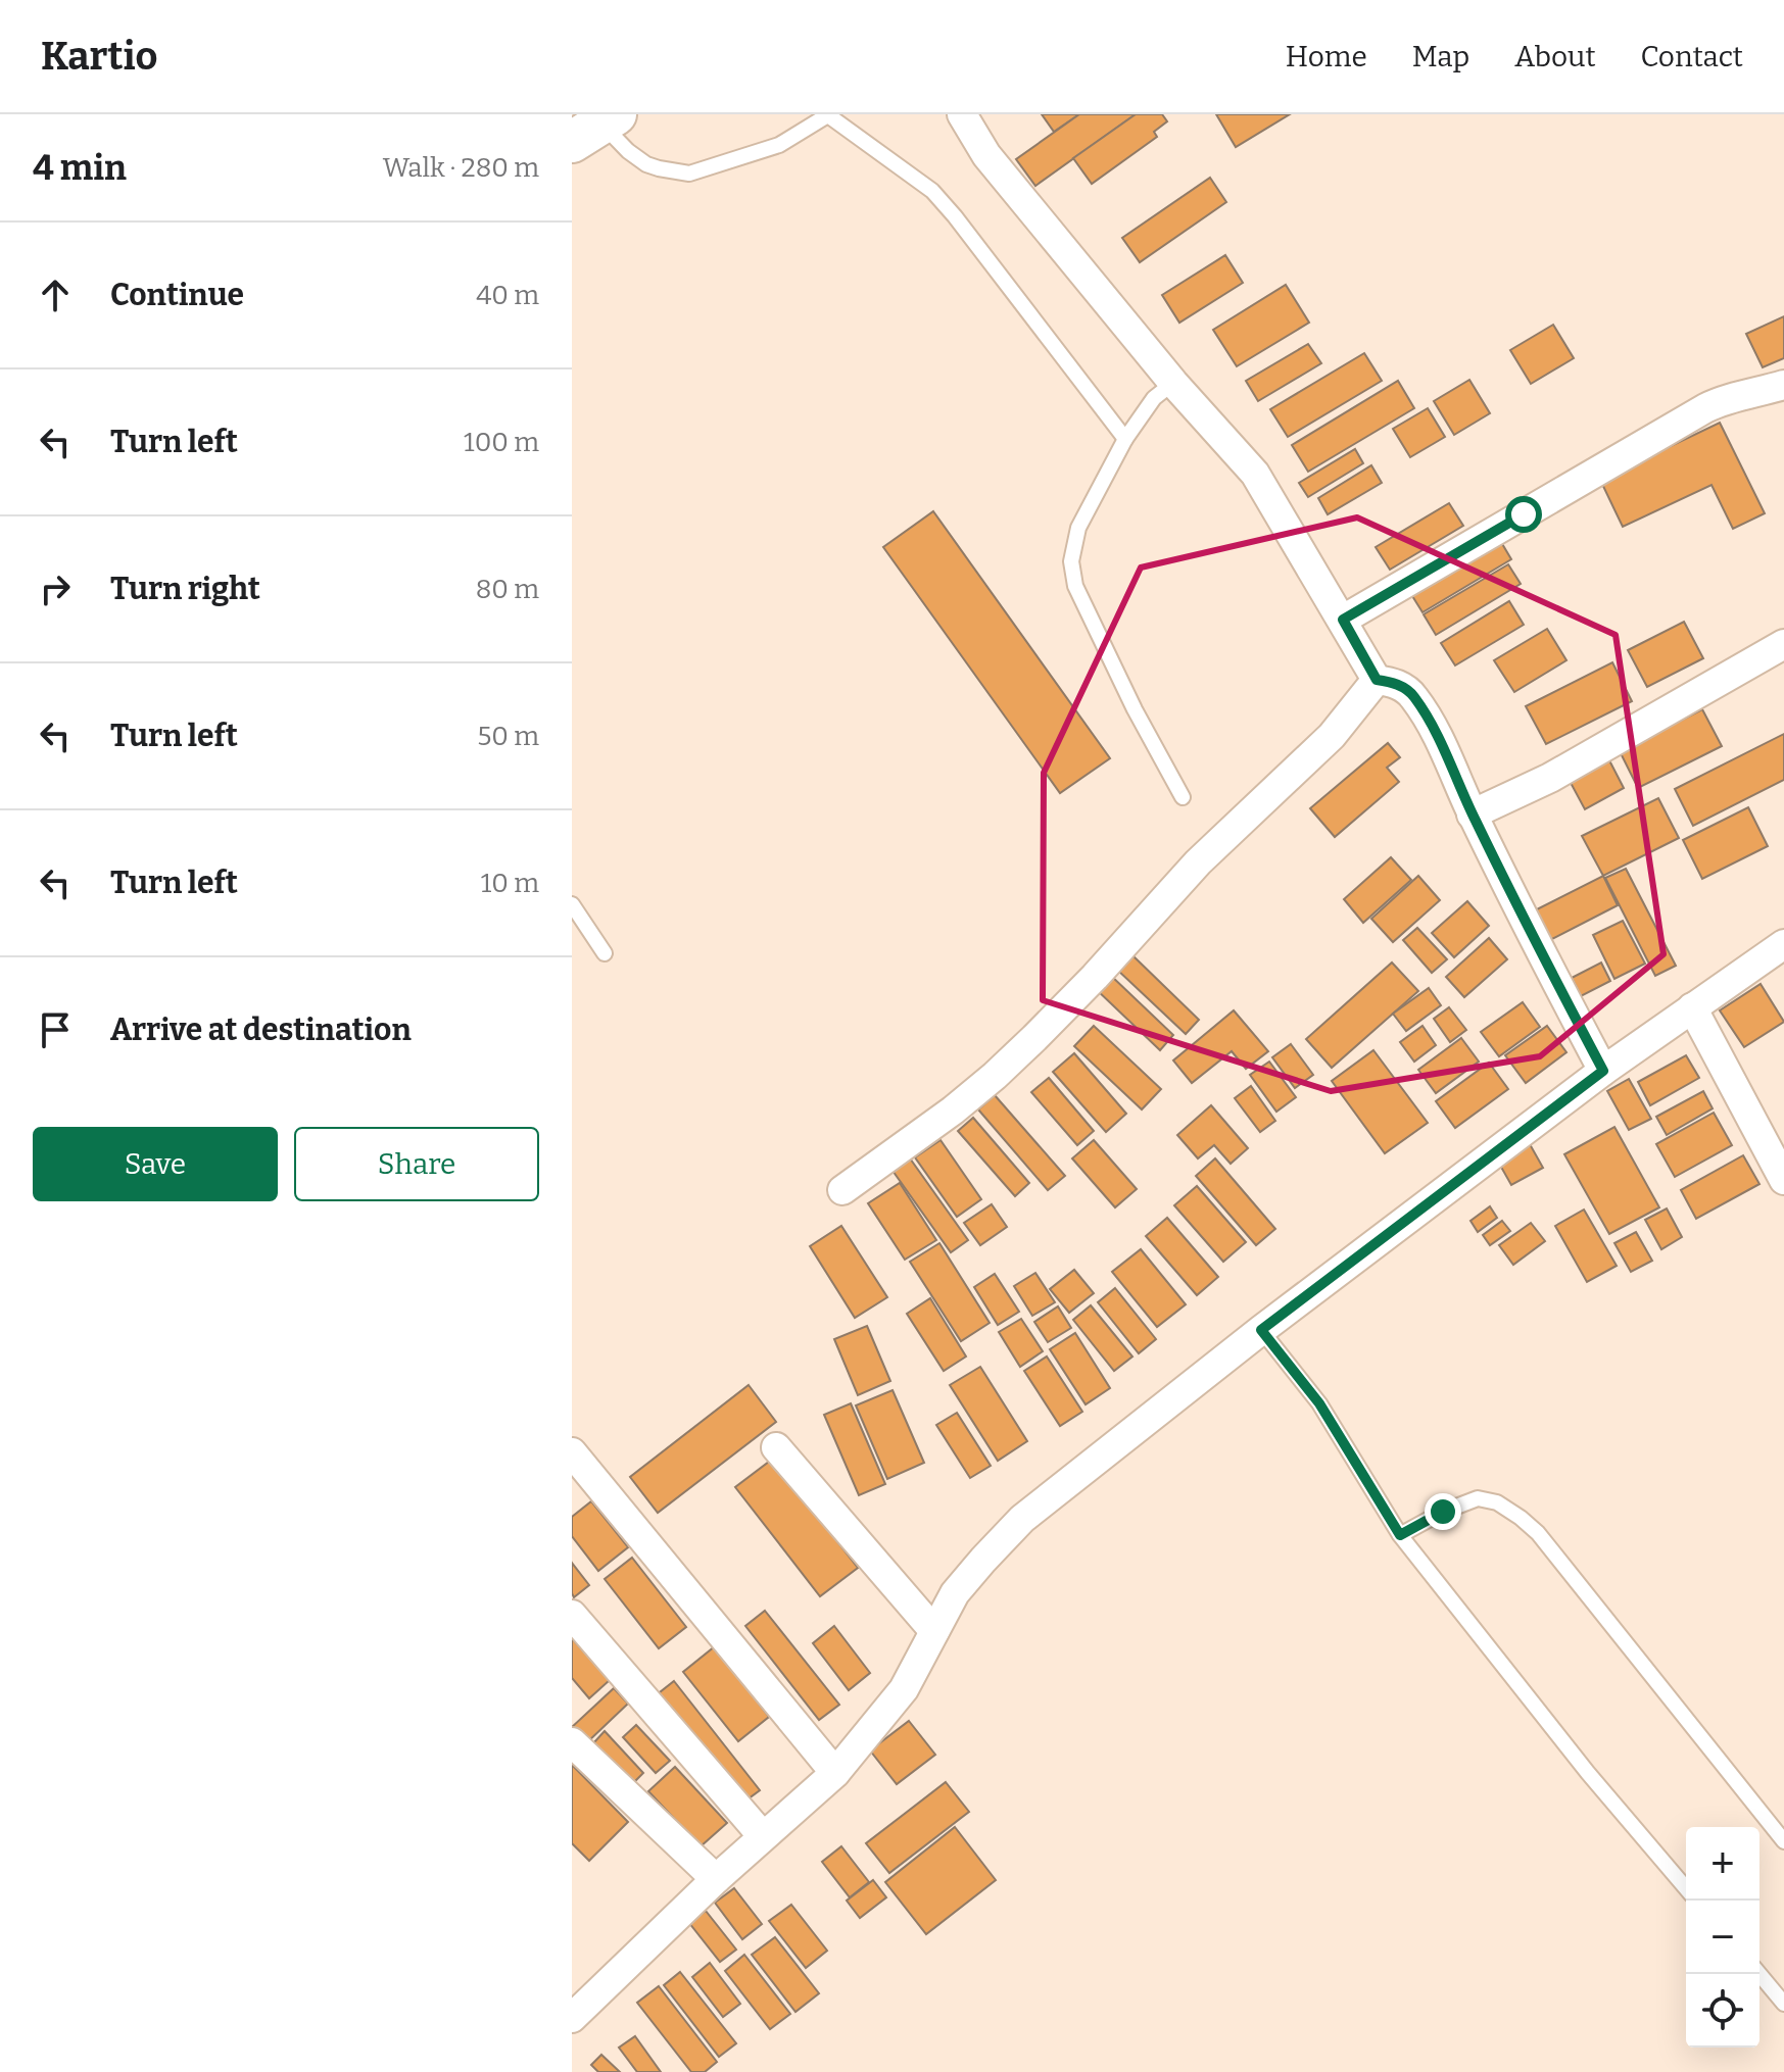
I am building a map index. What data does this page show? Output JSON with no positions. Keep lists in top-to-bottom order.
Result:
{
  "page": {
    "header": "Kartio",
    "nav": [
      "Home",
      "Map",
      "About",
      "Contact"
    ],
    "heading": ["4 min", "Walk · 280 m"],
    "list": [
      ["Continue", "40 m"],
      ["Turn left", "100 m"],
      ["Turn right", "80 m"],
      ["Turn left", "50 m"],
      ["Turn left", "10 m"],
      "Arrive at destination"
    ],
    "buttons": ["Save", "Share"],
    "map_buttons": ["+", "−"]
  }
}
